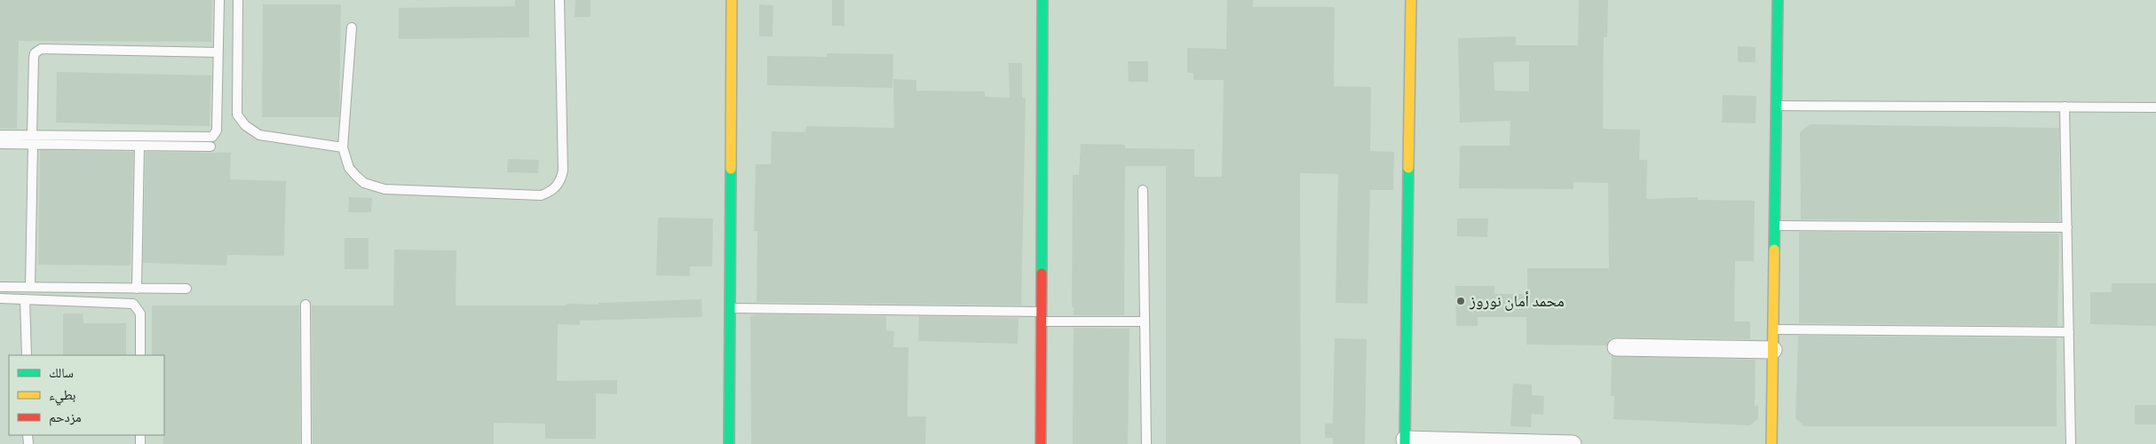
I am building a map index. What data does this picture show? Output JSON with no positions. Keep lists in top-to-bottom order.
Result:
{
  "places": ["محمد أمان نوروز"],
  "legend": ["سالك", "بطيء", "مزدحم"]
}
